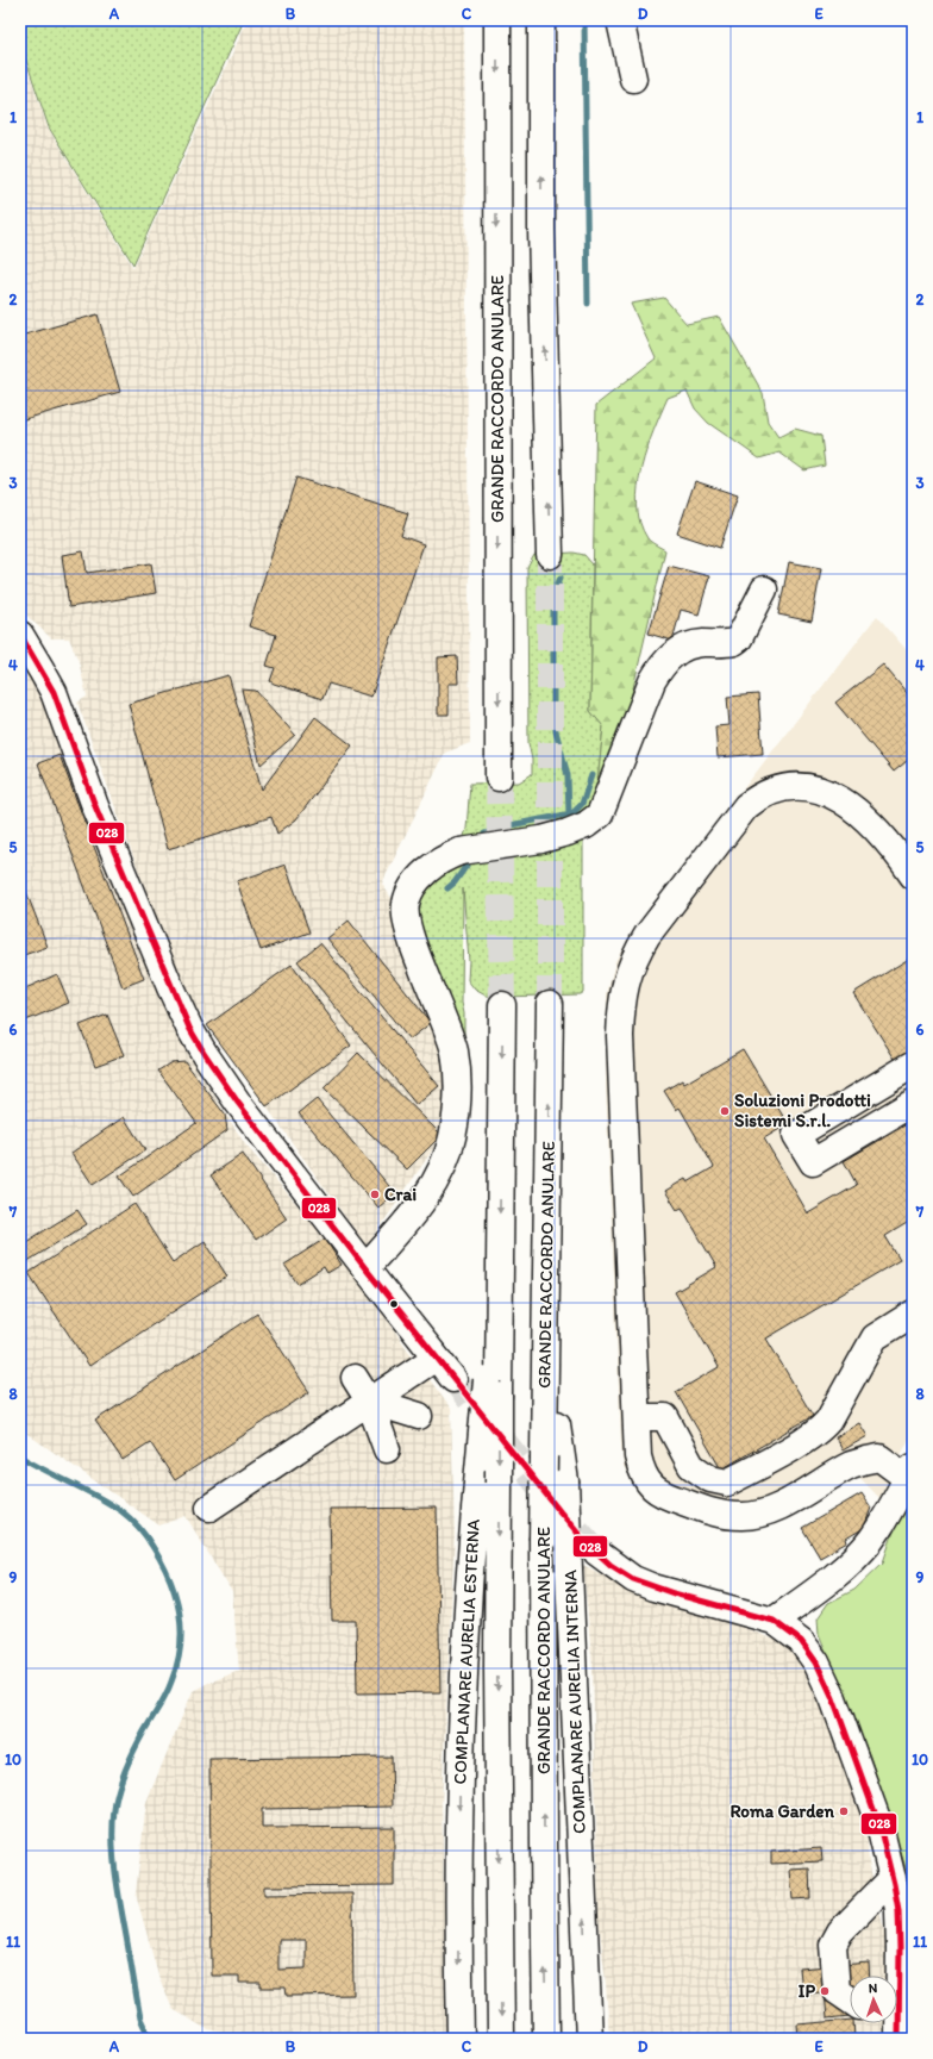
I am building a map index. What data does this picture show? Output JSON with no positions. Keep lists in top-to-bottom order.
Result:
{
  "streets": {
    "main road": ["GRANDE RACCORDO ANULARE", "COMPLANARE AURELIA ESTERNA", "COMPLANARE AURELIA INTERNA"]
  },
  "crossings": [
    ["GRANDE RACCORDO ANULARE", "COMPLANARE AURELIA INTERNA"]
  ],
  "places": [
    "Soluzioni Prodotti Sistemi S.r.l.",
    "Crai",
    "Roma Garden",
    "IP"
  ],
  "lines": ["transit line 028"],
  "north": "top",
  "grid": {
    "columns": [
      "A",
      "B",
      "C",
      "D",
      "E"
    ],
    "rows": [
      "1",
      "2",
      "3",
      "4",
      "5",
      "6",
      "7",
      "8",
      "9",
      "10",
      "11"
    ]
  }
}
